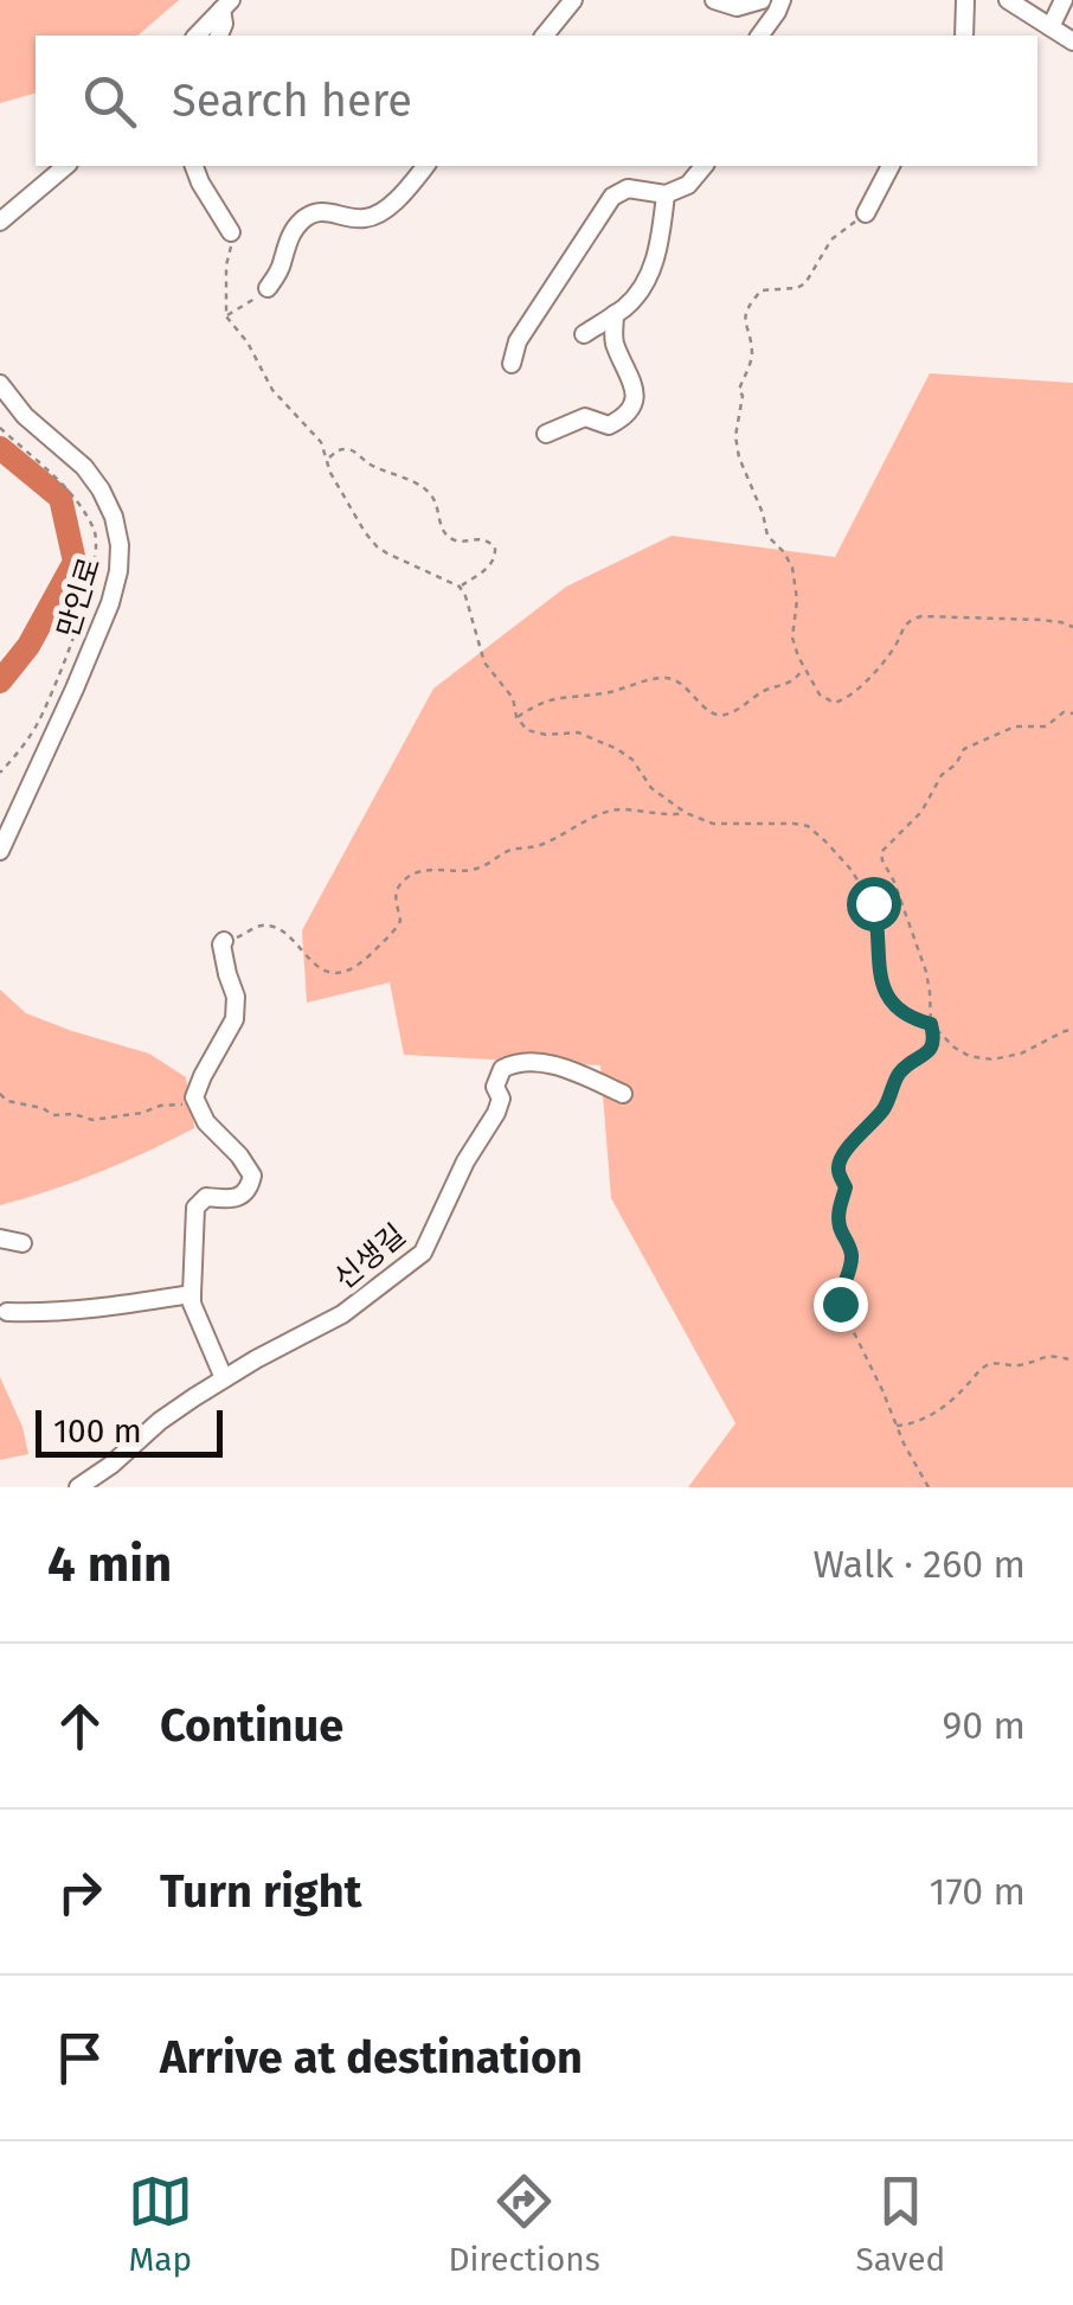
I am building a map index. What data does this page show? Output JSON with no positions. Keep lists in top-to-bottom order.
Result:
{
  "streets": {
    "street": ["만인로", "신생길"]
  },
  "scale_bar": "100 m",
  "page": {
    "search": "Search here",
    "scale": "100 m",
    "heading": ["4 min", "Walk · 260 m"],
    "list": [
      ["Continue", "90 m"],
      ["Turn right", "170 m"],
      "Arrive at destination"
    ],
    "nav": ["Map", "Directions", "Saved"]
  }
}
